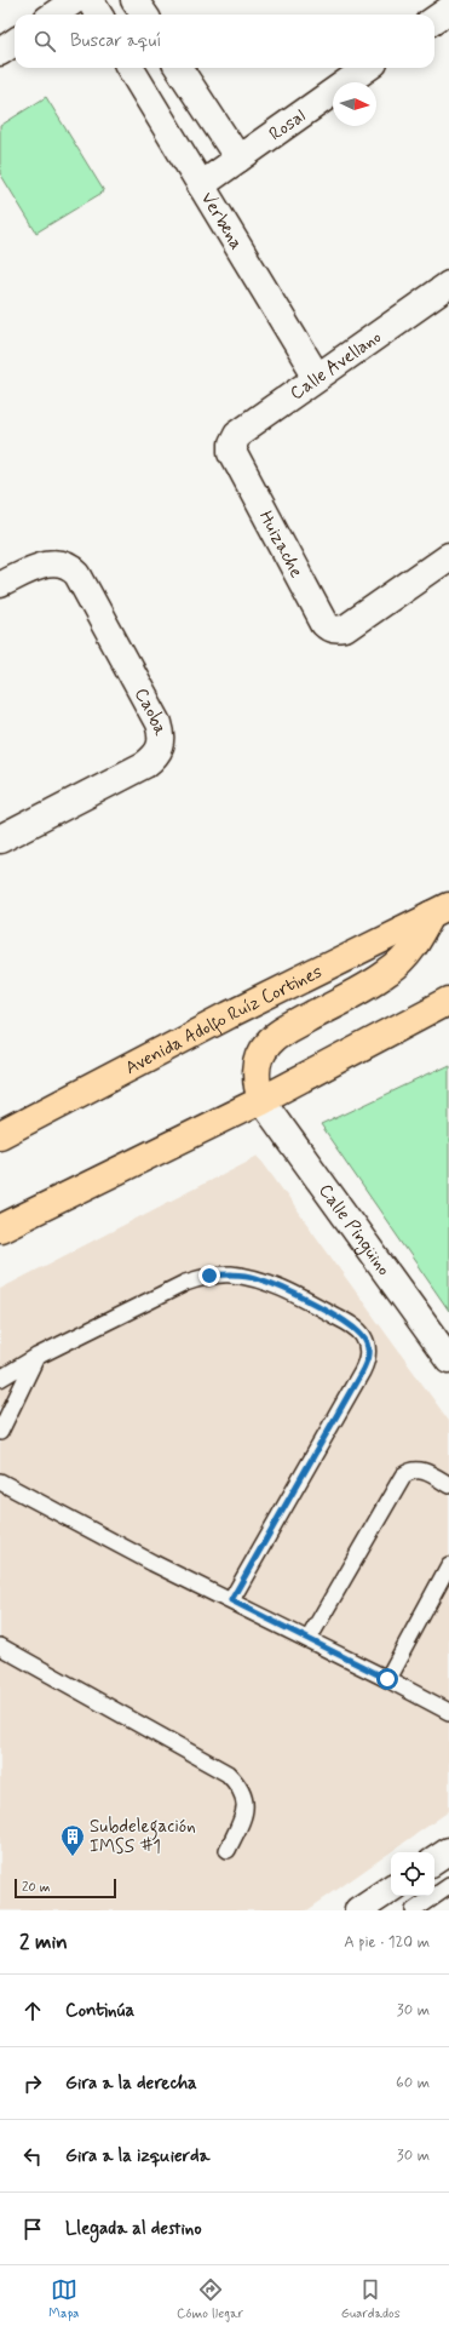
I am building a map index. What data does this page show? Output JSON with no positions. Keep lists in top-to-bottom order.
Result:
{
  "streets": {
    "main road": ["Avenida Adolfo Ruíz Cortines"],
    "street": [
      "Rosal",
      "Verbena",
      "Calle Avellano",
      "Huizache",
      "Caoba",
      "Calle Pingüino"
    ]
  },
  "crossings": [
    ["Rosal", "Verbena"],
    ["Verbena", "Calle Avellano"],
    ["Calle Avellano", "Huizache"]
  ],
  "places": {
    "building": ["Subdelegación IMSS #1"]
  },
  "scale_bar": "20 m",
  "north": "right",
  "page": {
    "search": "Buscar aquí",
    "scale": "20 m",
    "heading": ["2 min", "A pie · 120 m"],
    "list": [
      ["Continúa", "30 m"],
      ["Gira a la derecha", "60 m"],
      ["Gira a la izquierda", "30 m"],
      "Llegada al destino"
    ],
    "nav": ["Mapa", "Cómo llegar", "Guardados"]
  }
}
